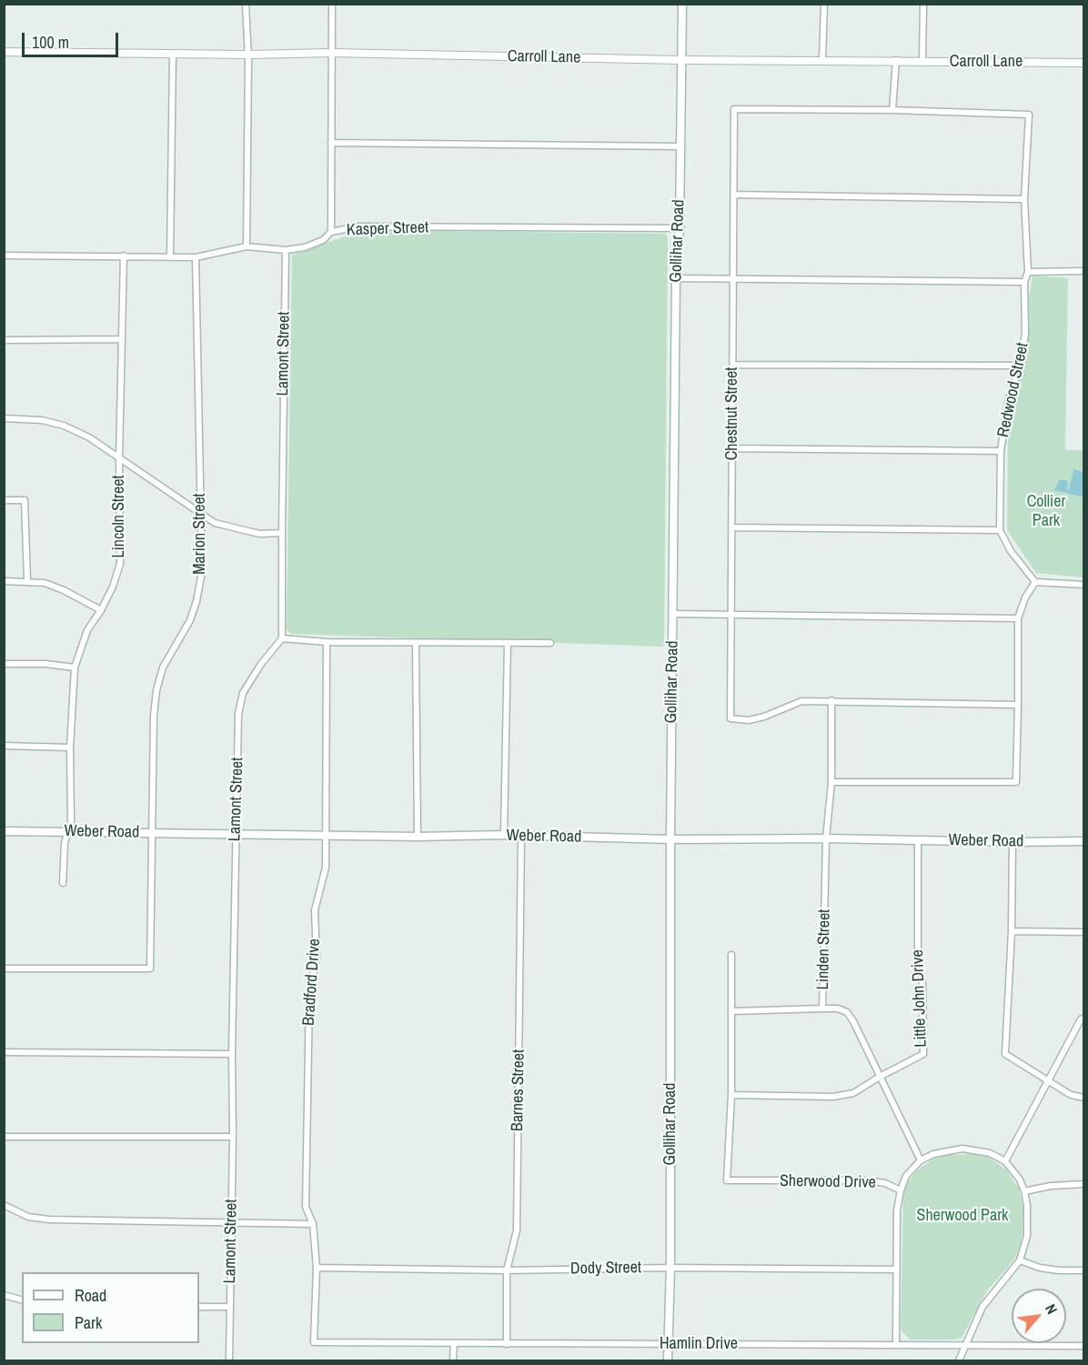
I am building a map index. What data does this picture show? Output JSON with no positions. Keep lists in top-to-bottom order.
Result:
{
  "streets": {
    "main road": ["Gollihar Road", "Weber Road"],
    "street": [
      "Carroll Lane",
      "Kasper Street",
      "Lamont Street",
      "Redwood Street",
      "Chestnut Street",
      "Lincoln Street",
      "Marion Street",
      "Linden Street",
      "Bradford Drive",
      "Little John Drive",
      "Barnes Street",
      "Sherwood Drive",
      "Dody Street",
      "Hamlin Drive"
    ]
  },
  "crossings": [
    ["Carroll Lane", "Gollihar Road"],
    ["Kasper Street", "Gollihar Road"],
    ["Kasper Street", "Lamont Street"],
    ["Kasper Street", "Lincoln Street"],
    ["Kasper Street", "Marion Street"],
    ["Gollihar Road", "Weber Road"],
    ["Gollihar Road", "Dody Street"],
    ["Gollihar Road", "Hamlin Drive"],
    ["Lamont Street", "Weber Road"],
    ["Redwood Street", "Chestnut Street"],
    ["Chestnut Street", "Linden Street"],
    ["Lincoln Street", "Weber Road"],
    ["Marion Street", "Weber Road"],
    ["Weber Road", "Linden Street"],
    ["Weber Road", "Bradford Drive"],
    ["Weber Road", "Little John Drive"],
    ["Weber Road", "Barnes Street"],
    ["Linden Street", "Little John Drive"],
    ["Bradford Drive", "Dody Street"],
    ["Bradford Drive", "Hamlin Drive"],
    ["Little John Drive", "Sherwood Drive"],
    ["Barnes Street", "Dody Street"],
    ["Barnes Street", "Hamlin Drive"]
  ],
  "parks": ["Collier Park", "Sherwood Park"],
  "legend": ["Road", "Park"],
  "scale_bar": "100 m",
  "north": "top right"
}
